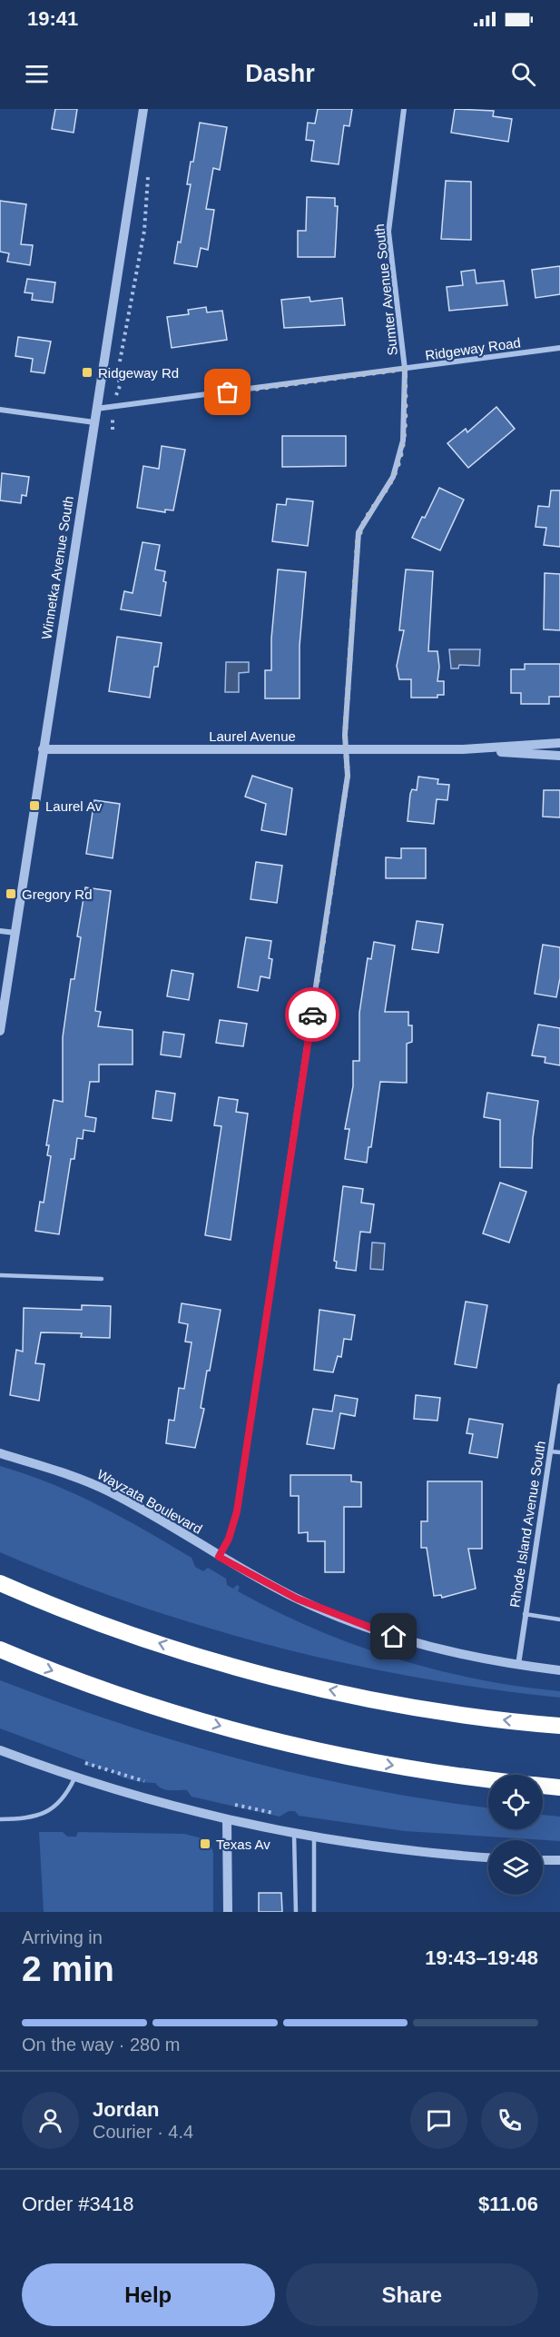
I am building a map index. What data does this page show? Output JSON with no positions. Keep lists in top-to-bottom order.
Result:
{
  "streets": {
    "street": [
      "Sumter Avenue South",
      "Ridgeway Road",
      "Winnetka Avenue South",
      "Laurel Avenue",
      "Wayzata Boulevard",
      "Rhode Island Avenue South"
    ]
  },
  "crossings": [
    ["Sumter Avenue South", "Ridgeway Road"],
    ["Sumter Avenue South", "Laurel Avenue"],
    ["Sumter Avenue South", "Wayzata Boulevard"],
    ["Ridgeway Road", "Winnetka Avenue South"],
    ["Winnetka Avenue South", "Laurel Avenue"],
    ["Wayzata Boulevard", "Rhode Island Avenue South"]
  ],
  "places": {
    "transit": [
      "Ridgeway Rd",
      "Laurel Av",
      "Gregory Rd",
      "Texas Av"
    ]
  },
  "page": {
    "status": "19:41",
    "header": "Dashr",
    "heading": ["2 min", "Arriving in", "19:43–19:48"],
    "panel": [
      "Jordan",
      "Courier · 4.4",
      "Order #3418",
      "$11.06"
    ],
    "bar": "On the way · 280 m",
    "buttons": ["Help", "Share"]
  }
}
